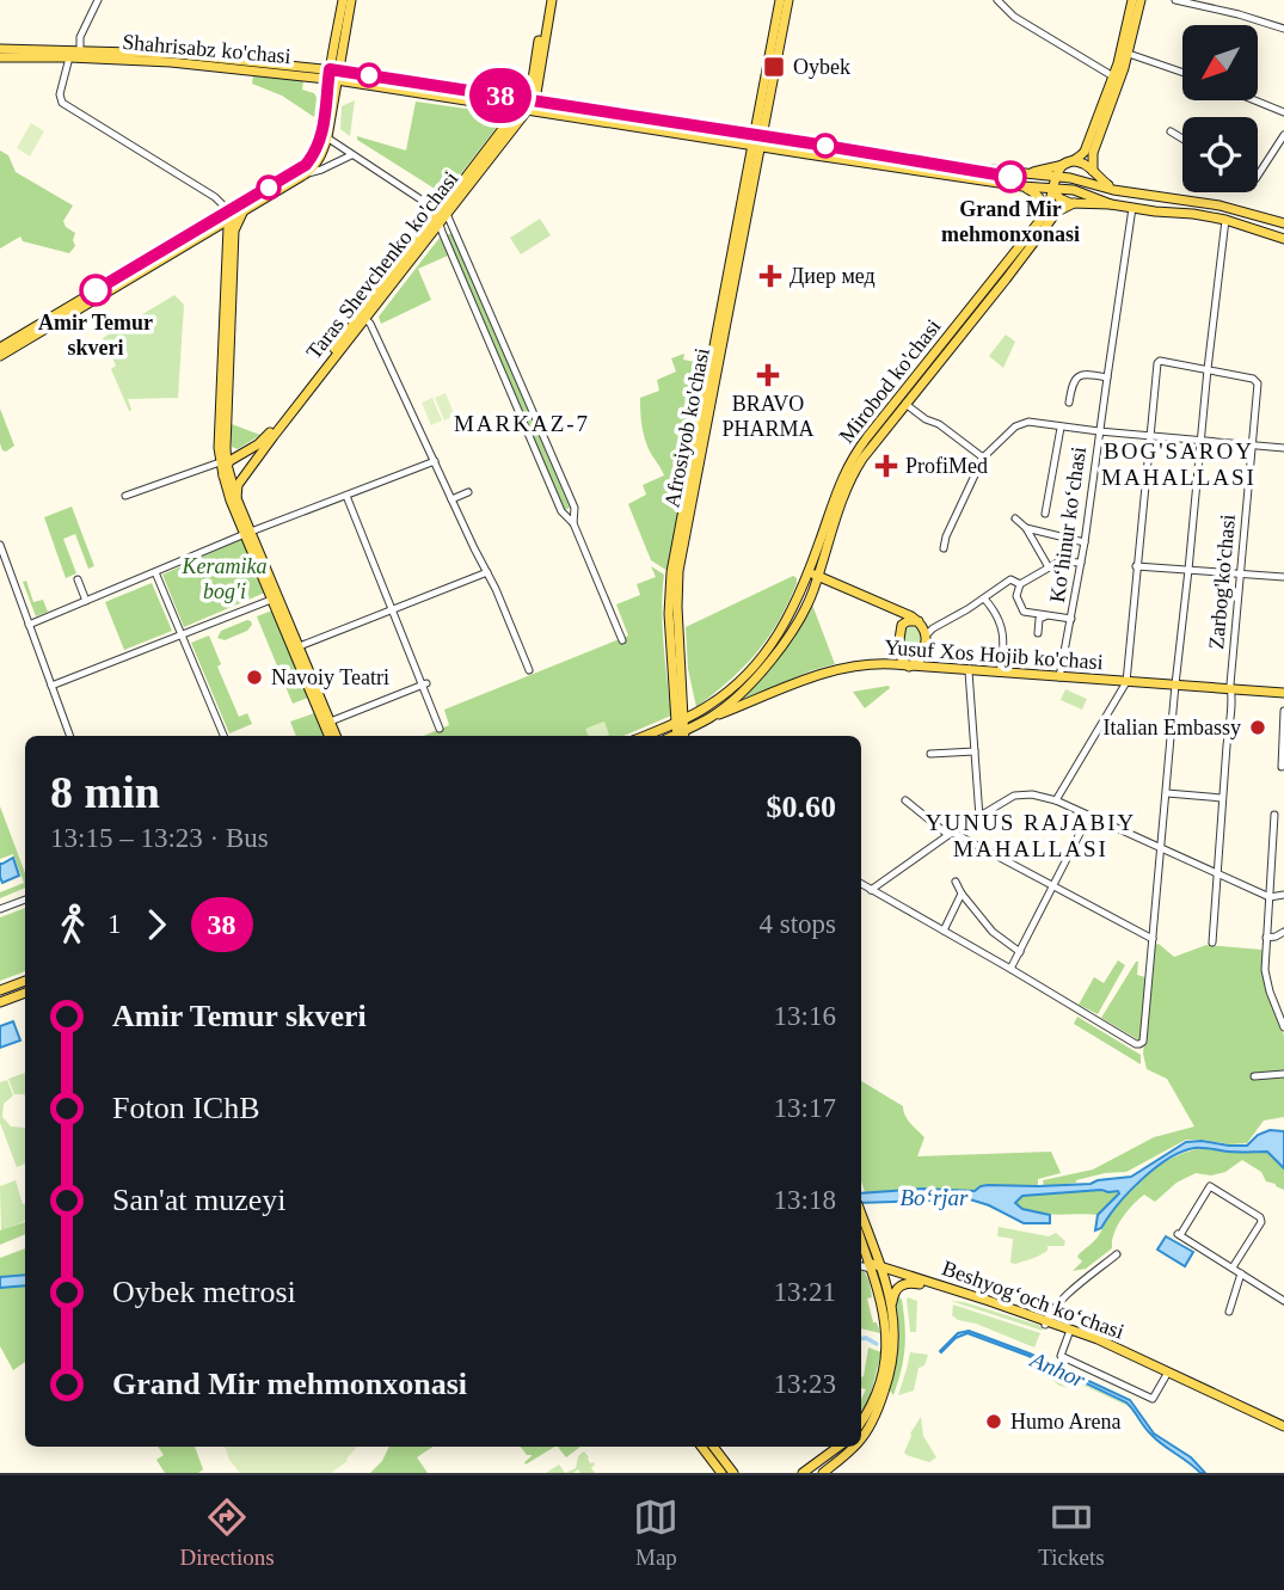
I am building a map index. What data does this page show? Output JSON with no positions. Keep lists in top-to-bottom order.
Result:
{
  "streets": {
    "main road": [
      "Shahrisabz ko'chasi",
      "Taras Shevchenko ko'chasi",
      "Mirobod ko'chasi",
      "Afrosiyob ko'chasi",
      "Yusuf Xos Hojib ko'chasi",
      "Beshyogʻoch koʻchasi"
    ],
    "street": ["Ko‘hinur ko‘chasi", "Zarbog'ko'chasi"]
  },
  "crossings": [
    ["Shahrisabz ko'chasi", "Taras Shevchenko ko'chasi"],
    ["Shahrisabz ko'chasi", "Mirobod ko'chasi"],
    ["Shahrisabz ko'chasi", "Afrosiyob ko'chasi"],
    ["Shahrisabz ko'chasi", "Ko‘hinur ko‘chasi"],
    ["Mirobod ko'chasi", "Afrosiyob ko'chasi"],
    ["Mirobod ko'chasi", "Yusuf Xos Hojib ko'chasi"],
    ["Ko‘hinur ko‘chasi", "Yusuf Xos Hojib ko'chasi"],
    ["Zarbog'ko'chasi", "Yusuf Xos Hojib ko'chasi"]
  ],
  "districts": ["MARKAZ-7", "BOG'SAROY MAHALLASI", "YUNUS RAJABIY MAHALLASI"],
  "water": ["Bo‘rjar", "Anhor"],
  "parks": ["Keramika bog'i"],
  "places": {
    "transit": ["Oybek"],
    "other": [
      "Grand Mir mehmonxonasi",
      "Amir Temur skveri",
      "Navoiy Teatri",
      "Italian Embassy",
      "Humo Arena"
    ],
    "health": ["Диер мед", "BRAVO PHARMA", "ProfiMed"]
  },
  "lines": ["bus line 38"],
  "north": "bottom left",
  "page": {
    "on_map": "38",
    "heading": ["8 min", "13:15 – 13:23 · Bus", "$0.60"],
    "legs": ["1", "38", "4 stops"],
    "list": [
      {
        "name": "Amir Temur skveri",
        "value": "13:16"
      },
      {
        "name": "Foton IChB",
        "value": "13:17"
      },
      {
        "name": "San'at muzeyi",
        "value": "13:18"
      },
      {
        "name": "Oybek metrosi",
        "value": "13:21"
      },
      {
        "name": "Grand Mir mehmonxonasi",
        "value": "13:23"
      }
    ],
    "tabs": ["Directions", "Map", "Tickets"]
  }
}
